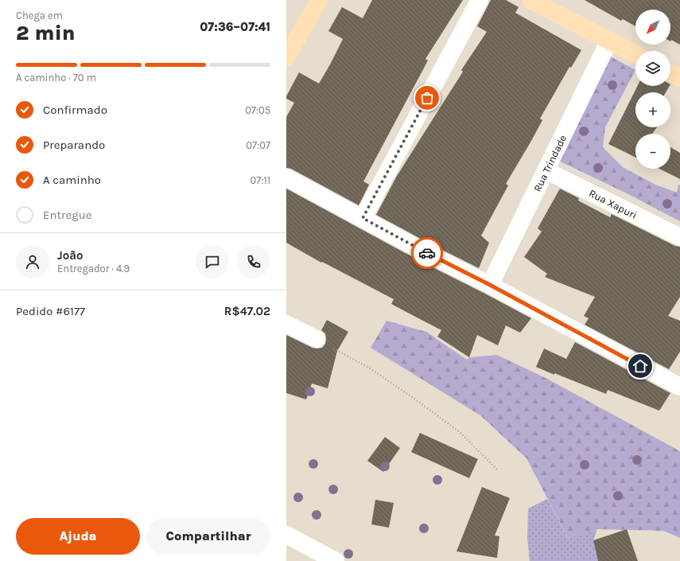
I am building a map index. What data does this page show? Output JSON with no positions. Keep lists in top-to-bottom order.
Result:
{
  "streets": {
    "street": ["Rua Trindade", "Rua Xapuri"]
  },
  "crossings": [
    ["Rua Trindade", "Rua Xapuri"]
  ],
  "north": "bottom left",
  "page": {
    "heading": ["2 min", "Chega em", "07:36–07:41"],
    "panel": [
      "João",
      "Entregador · 4.9",
      "Pedido #6177",
      "R$47.02"
    ],
    "map_buttons": ["+", "−"],
    "bar": "A caminho · 70 m",
    "list": [
      ["Confirmado", "07:05"],
      ["Preparando", "07:07"],
      ["A caminho", "07:11"],
      "Entregue"
    ],
    "buttons": ["Ajuda", "Compartilhar"]
  }
}
